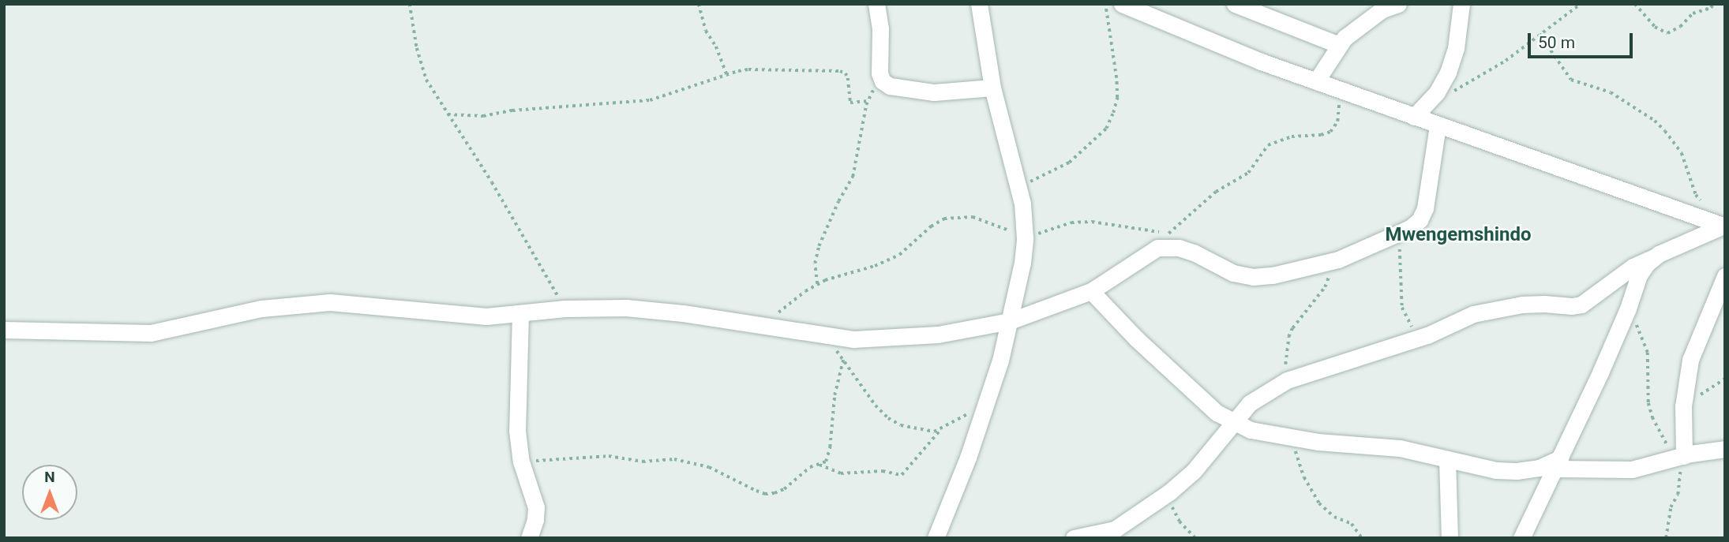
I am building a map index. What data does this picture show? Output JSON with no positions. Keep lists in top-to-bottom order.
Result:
{
  "districts": ["Mwengemshindo"],
  "scale_bar": "50 m",
  "north": "top"
}
